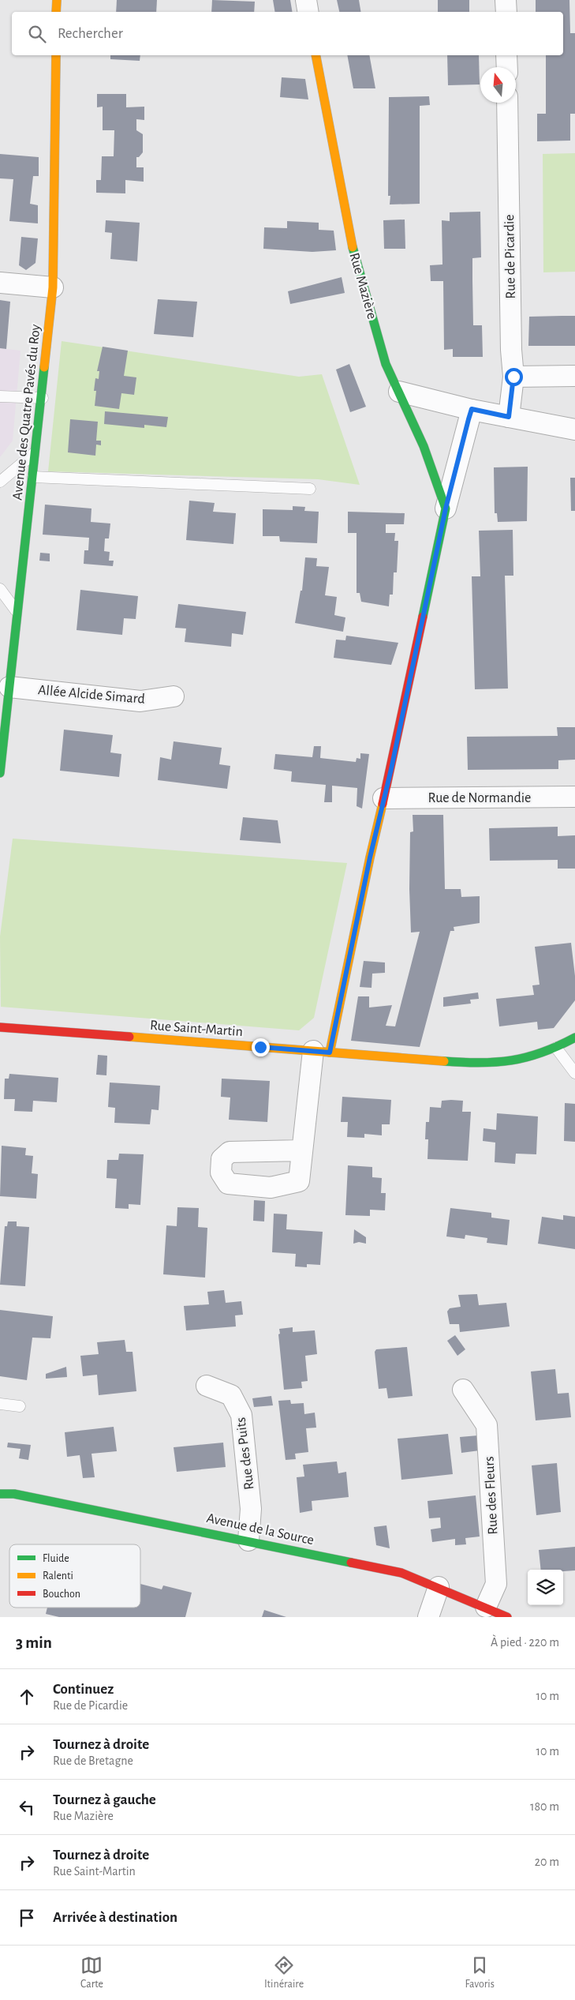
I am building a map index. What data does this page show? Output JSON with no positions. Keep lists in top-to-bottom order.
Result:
{
  "streets": {
    "street": [
      "Rue de Picardie",
      "Rue Mazière",
      "Avenue des Quatre Pavés du Roy",
      "Allée Alcide Simard",
      "Rue de Normandie",
      "Rue Saint-Martin",
      "Rue des Puits",
      "Rue des Fleurs",
      "Avenue de la Source"
    ]
  },
  "crossings": [
    ["Avenue des Quatre Pavés du Roy", "Allée Alcide Simard"],
    ["Rue des Puits", "Avenue de la Source"],
    ["Rue des Fleurs", "Avenue de la Source"]
  ],
  "legend": ["Fluide", "Ralenti", "Bouchon"],
  "north": "top",
  "page": {
    "search": "Rechercher",
    "heading": ["3 min", "À pied · 220 m"],
    "list": [
      ["Continuez", "Rue de Picardie", "10 m"],
      ["Tournez à droite", "Rue de Bretagne", "10 m"],
      ["Tournez à gauche", "Rue Mazière", "180 m"],
      ["Tournez à droite", "Rue Saint-Martin", "20 m"],
      "Arrivée à destination"
    ],
    "nav": ["Carte", "Itinéraire", "Favoris"]
  }
}
